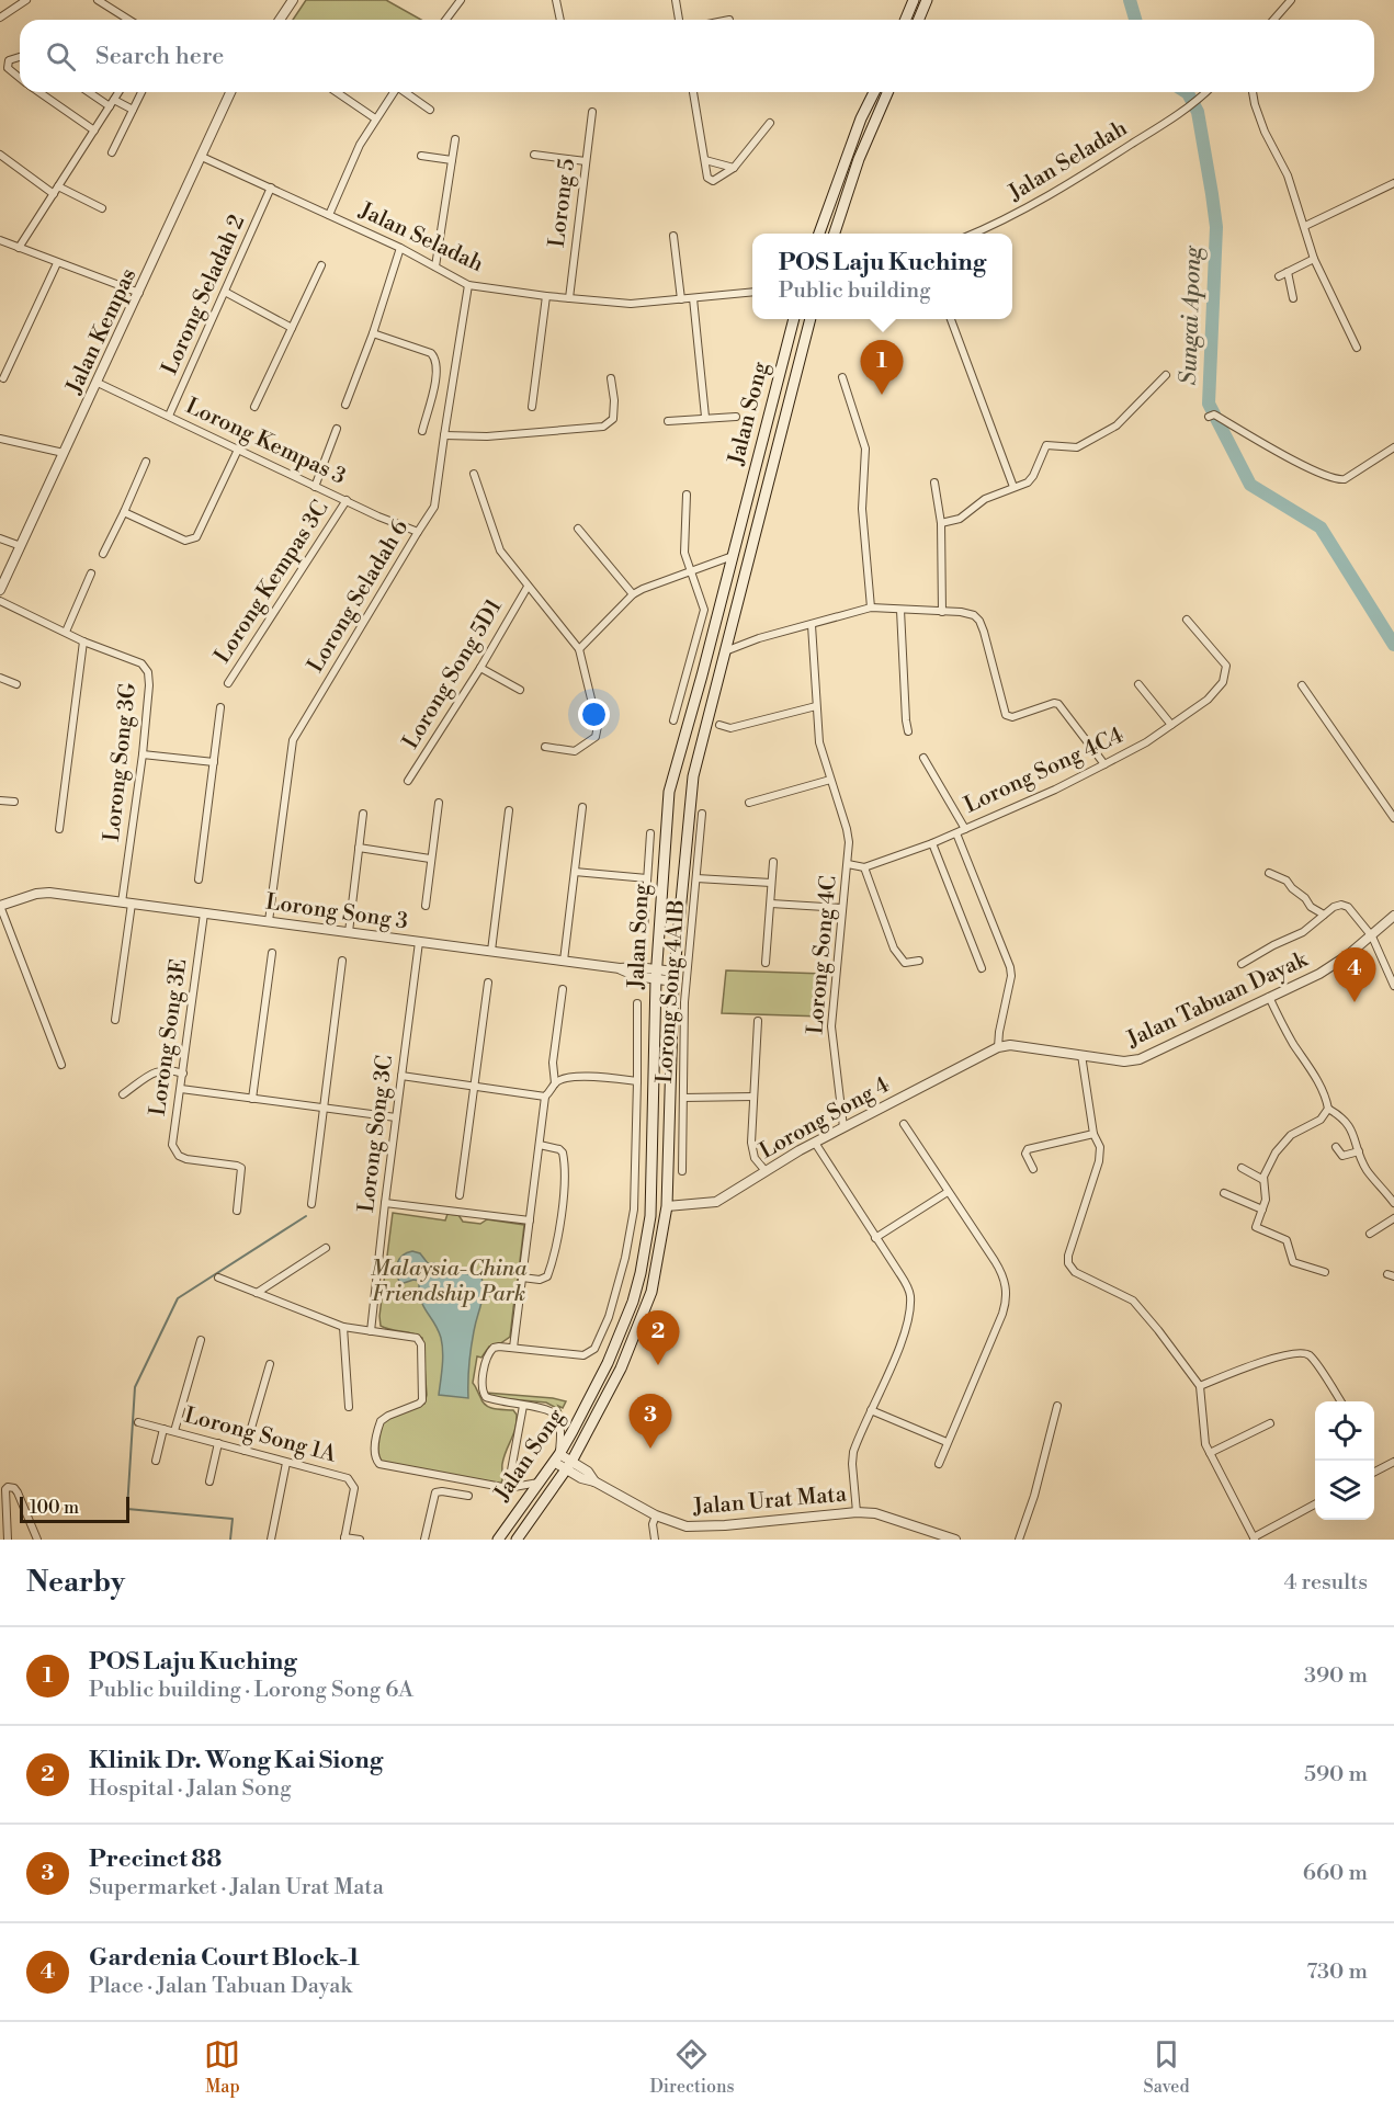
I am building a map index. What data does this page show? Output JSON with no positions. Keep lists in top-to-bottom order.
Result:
{
  "streets": {
    "main road": ["Jalan Song"],
    "street": [
      "Jalan Seladah",
      "Lorong 5",
      "Lorong Seladah 2",
      "Jalan Kempas",
      "Lorong Kempas 3",
      "Lorong Kempas 3C",
      "Lorong Seladah 6",
      "Lorong Song 5D1",
      "Lorong Song 3G",
      "Lorong Song 4C4",
      "Lorong Song 3",
      "Lorong Song 4C",
      "Lorong Song 4A1B",
      "Jalan Tabuan Dayak",
      "Lorong Song 3E",
      "Lorong Song 4",
      "Lorong Song 3C",
      "Lorong Song 1A",
      "Jalan Urat Mata"
    ]
  },
  "crossings": [
    ["Jalan Seladah", "Lorong 5"],
    ["Jalan Seladah", "Lorong Seladah 2"],
    ["Jalan Seladah", "Jalan Kempas"],
    ["Jalan Seladah", "Lorong Seladah 6"],
    ["Lorong Seladah 2", "Lorong Kempas 3"],
    ["Jalan Kempas", "Lorong Kempas 3"],
    ["Jalan Song", "Lorong Song 3"],
    ["Jalan Song", "Lorong Song 4"],
    ["Jalan Song", "Jalan Urat Mata"],
    ["Lorong Kempas 3", "Lorong Kempas 3C"],
    ["Lorong Kempas 3", "Lorong Seladah 6"],
    ["Lorong Seladah 6", "Lorong Song 3"],
    ["Lorong Song 3G", "Lorong Song 3"],
    ["Lorong Song 3", "Lorong Song 3E"],
    ["Lorong Song 3", "Lorong Song 3C"],
    ["Lorong Song 4C", "Lorong Song 4"],
    ["Jalan Tabuan Dayak", "Lorong Song 4"]
  ],
  "water": ["Sungai Apong"],
  "parks": ["Malaysia-China Friendship Park"],
  "scale_bar": "100 m",
  "page": {
    "search": "Search here",
    "popup": ["POS Laju Kuching", "Public building"],
    "pins": [
      "1",
      "4",
      "2",
      "3"
    ],
    "scale": "100 m",
    "heading": ["Nearby", "4 results"],
    "list": [
      {
        "mark": "1",
        "name": "POS Laju Kuching",
        "note": "Public building · Lorong Song 6A",
        "value": "390 m"
      },
      {
        "mark": "2",
        "name": "Klinik Dr. Wong Kai Siong",
        "note": "Hospital · Jalan Song",
        "value": "590 m"
      },
      {
        "mark": "3",
        "name": "Precinct 88",
        "note": "Supermarket · Jalan Urat Mata",
        "value": "660 m"
      },
      {
        "mark": "4",
        "name": "Gardenia Court Block-1",
        "note": "Place · Jalan Tabuan Dayak",
        "value": "730 m"
      }
    ],
    "nav": ["Map", "Directions", "Saved"]
  }
}
